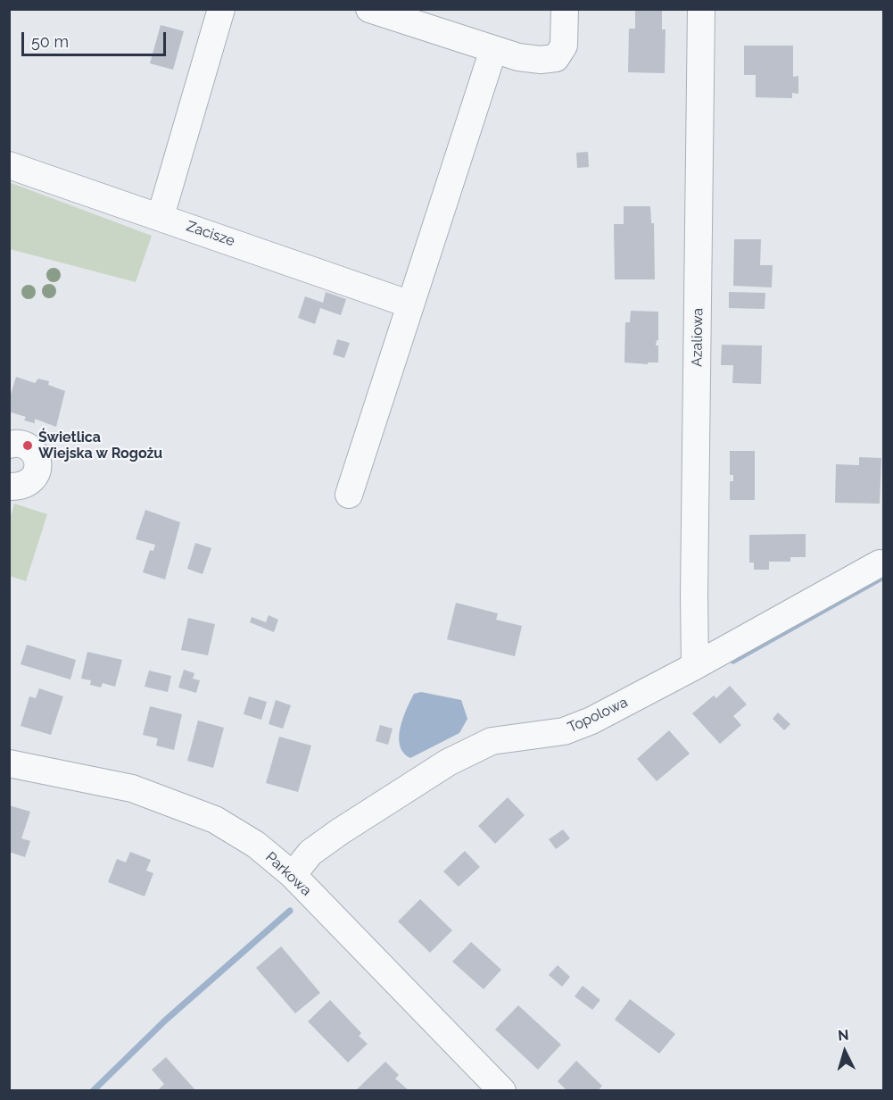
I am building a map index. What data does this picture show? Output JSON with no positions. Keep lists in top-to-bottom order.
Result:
{
  "streets": {
    "street": [
      "Zacisze",
      "Azaliowa",
      "Topolowa",
      "Parkowa"
    ]
  },
  "crossings": [
    ["Azaliowa", "Topolowa"],
    ["Topolowa", "Parkowa"]
  ],
  "places": ["Świetlica Wiejska w Rogożu"],
  "scale_bar": "50 m",
  "north": "top"
}
